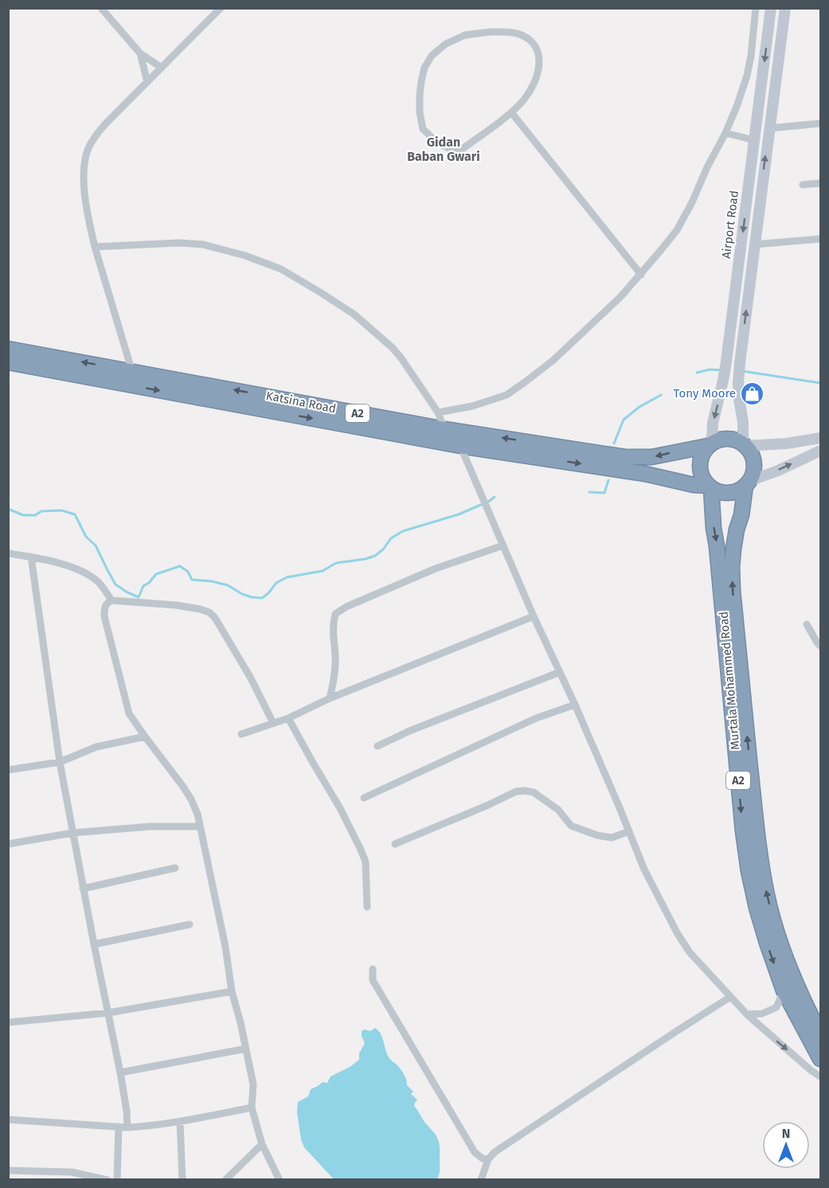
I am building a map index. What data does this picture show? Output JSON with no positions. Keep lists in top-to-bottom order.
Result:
{
  "streets": {
    "highway": ["Katsina Road", "A2", "Murtala Mohammed Road"],
    "street": ["Airport Road"]
  },
  "crossings": [
    ["Airport Road", "Katsina Road"],
    ["Airport Road", "A2"],
    ["Airport Road", "Murtala Mohammed Road"],
    ["Katsina Road", "A2"],
    ["Katsina Road", "Murtala Mohammed Road"],
    ["A2", "Murtala Mohammed Road"]
  ],
  "districts": ["Gidan Baban Gwari"],
  "places": {
    "shop": ["Tony Moore"]
  },
  "north": "top"
}
